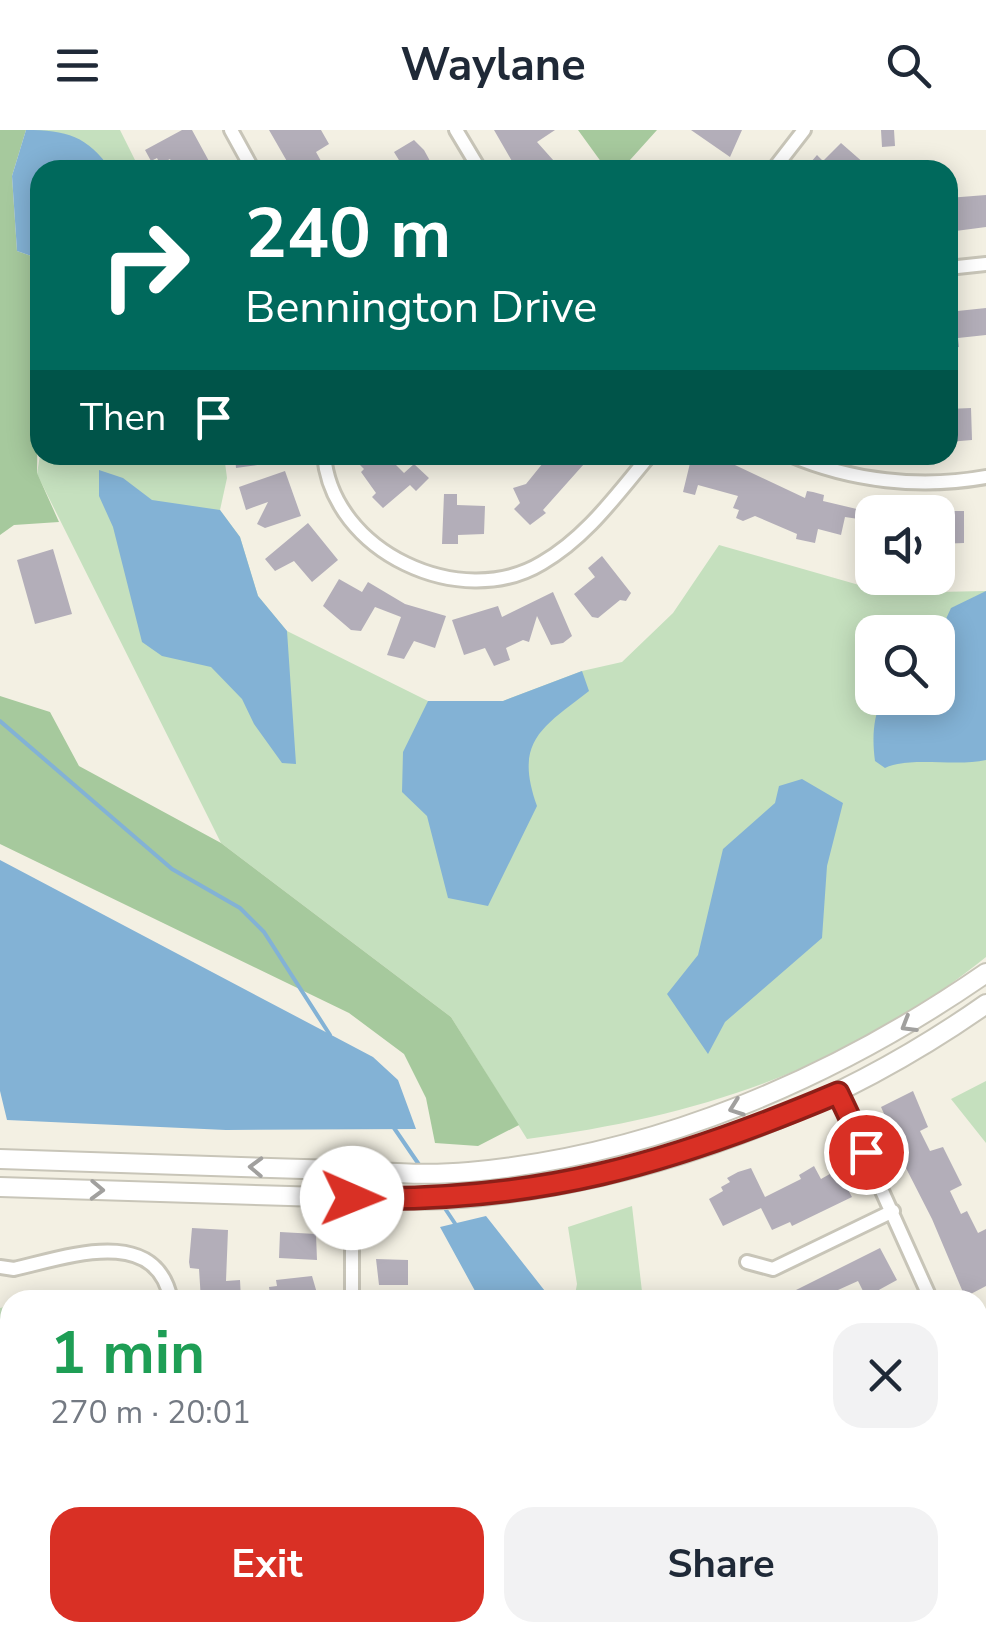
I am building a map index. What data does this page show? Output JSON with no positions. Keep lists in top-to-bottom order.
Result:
{
  "page": {
    "header": "Waylane",
    "turn": ["240 m", "Bennington Drive"],
    "then": "Then",
    "heading": ["1 min", "270 m · 20:01"],
    "buttons": ["Exit", "Share"]
  }
}
